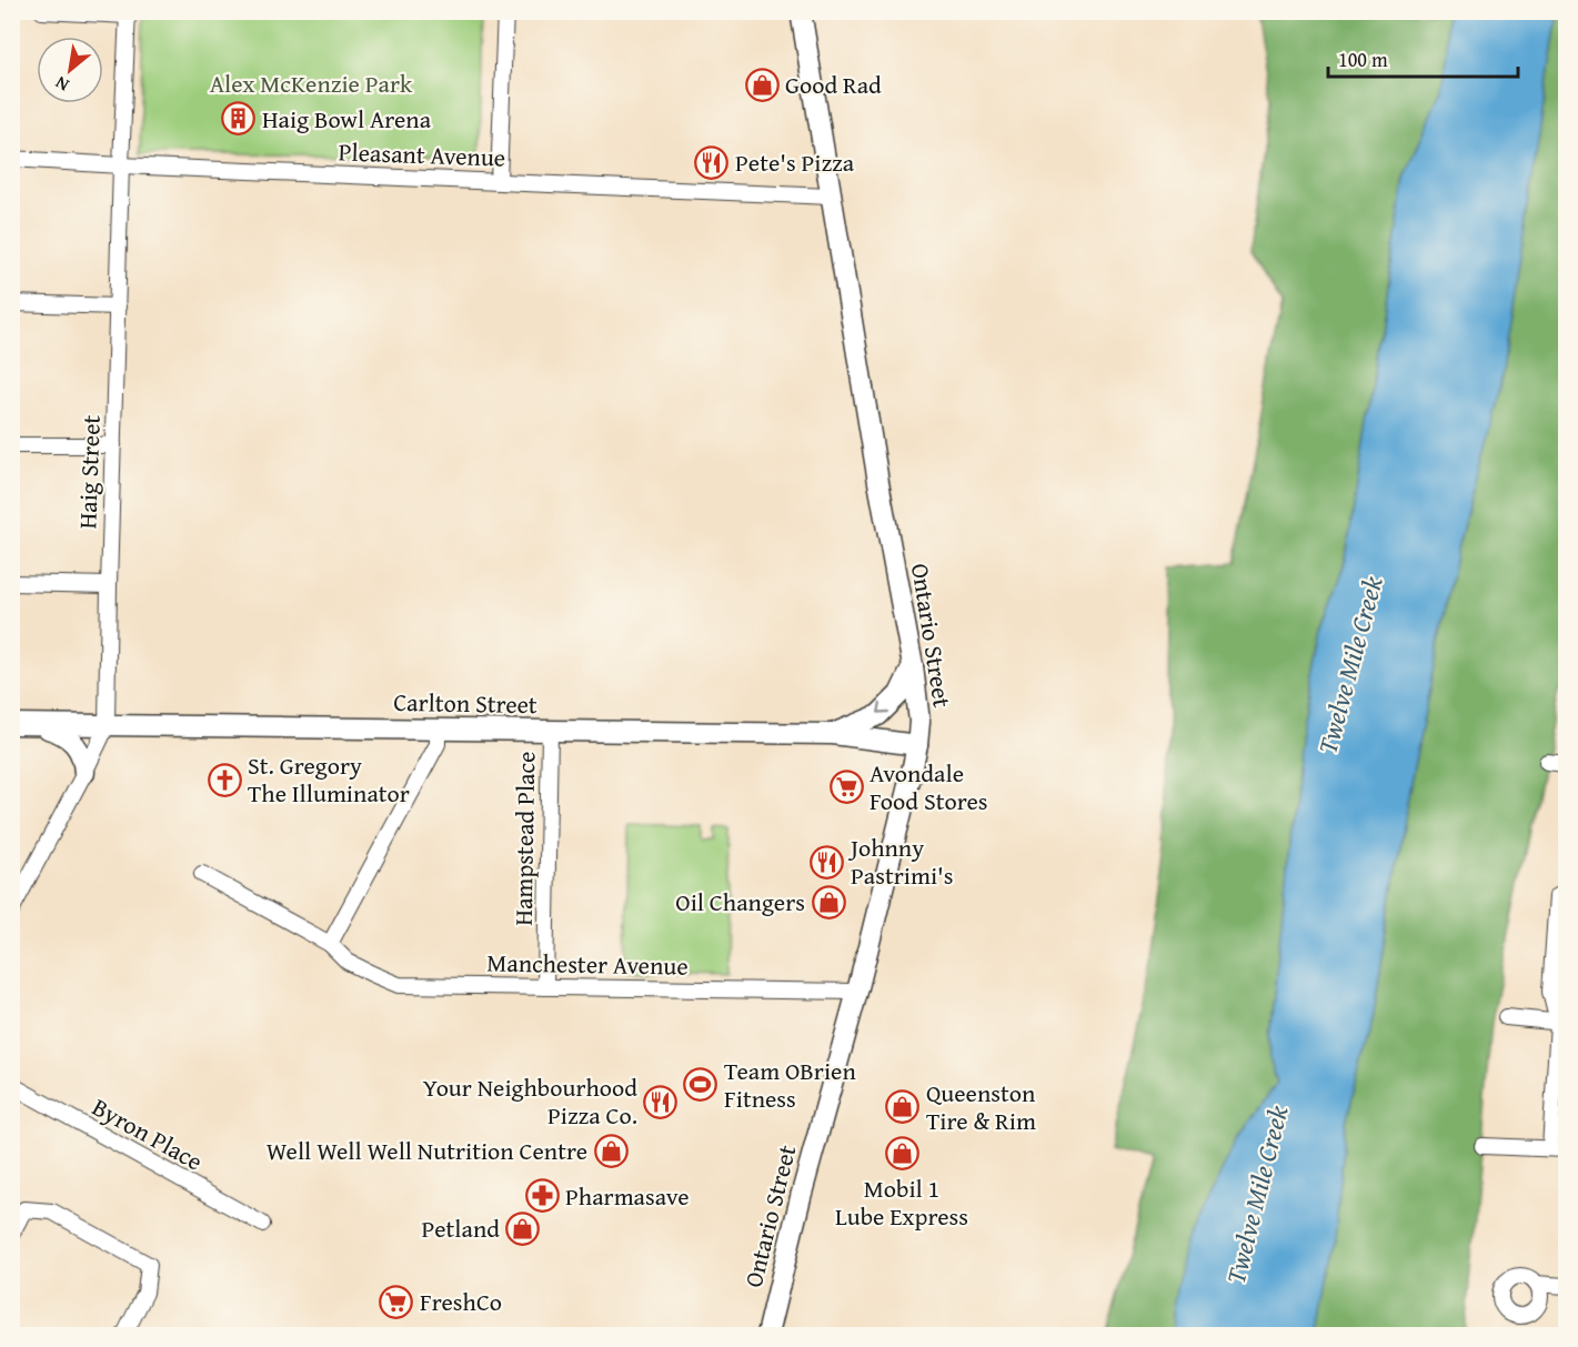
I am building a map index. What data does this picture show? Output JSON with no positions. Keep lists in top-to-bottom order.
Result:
{
  "streets": {
    "main road": ["Ontario Street", "Carlton Street"],
    "street": [
      "Pleasant Avenue",
      "Haig Street",
      "Hampstead Place",
      "Manchester Avenue",
      "Byron Place"
    ]
  },
  "crossings": [
    ["Pleasant Avenue", "Haig Street"],
    ["Pleasant Avenue", "Ontario Street"],
    ["Haig Street", "Carlton Street"],
    ["Ontario Street", "Carlton Street"],
    ["Ontario Street", "Manchester Avenue"],
    ["Carlton Street", "Hampstead Place"],
    ["Hampstead Place", "Manchester Avenue"]
  ],
  "water": ["Twelve Mile Creek"],
  "parks": ["Alex McKenzie Park"],
  "places": {
    "shop": [
      "Good Rad",
      "Oil Changers",
      "Queenston Tire & Rim",
      "Well Well Well Nutrition Centre",
      "Mobil 1 Lube Express",
      "Petland"
    ],
    "building": ["Haig Bowl Arena"],
    "restaurant": ["Pete's Pizza", "Johnny Pastrimi's", "Your Neighbourhood Pizza Co."],
    "church": ["St. Gregory The Illuminator"],
    "supermarket": ["Avondale Food Stores", "FreshCo"],
    "sports": ["Team OBrien Fitness"],
    "pharmacy": ["Pharmasave"]
  },
  "scale_bar": "100 m",
  "north": "bottom left"
}
